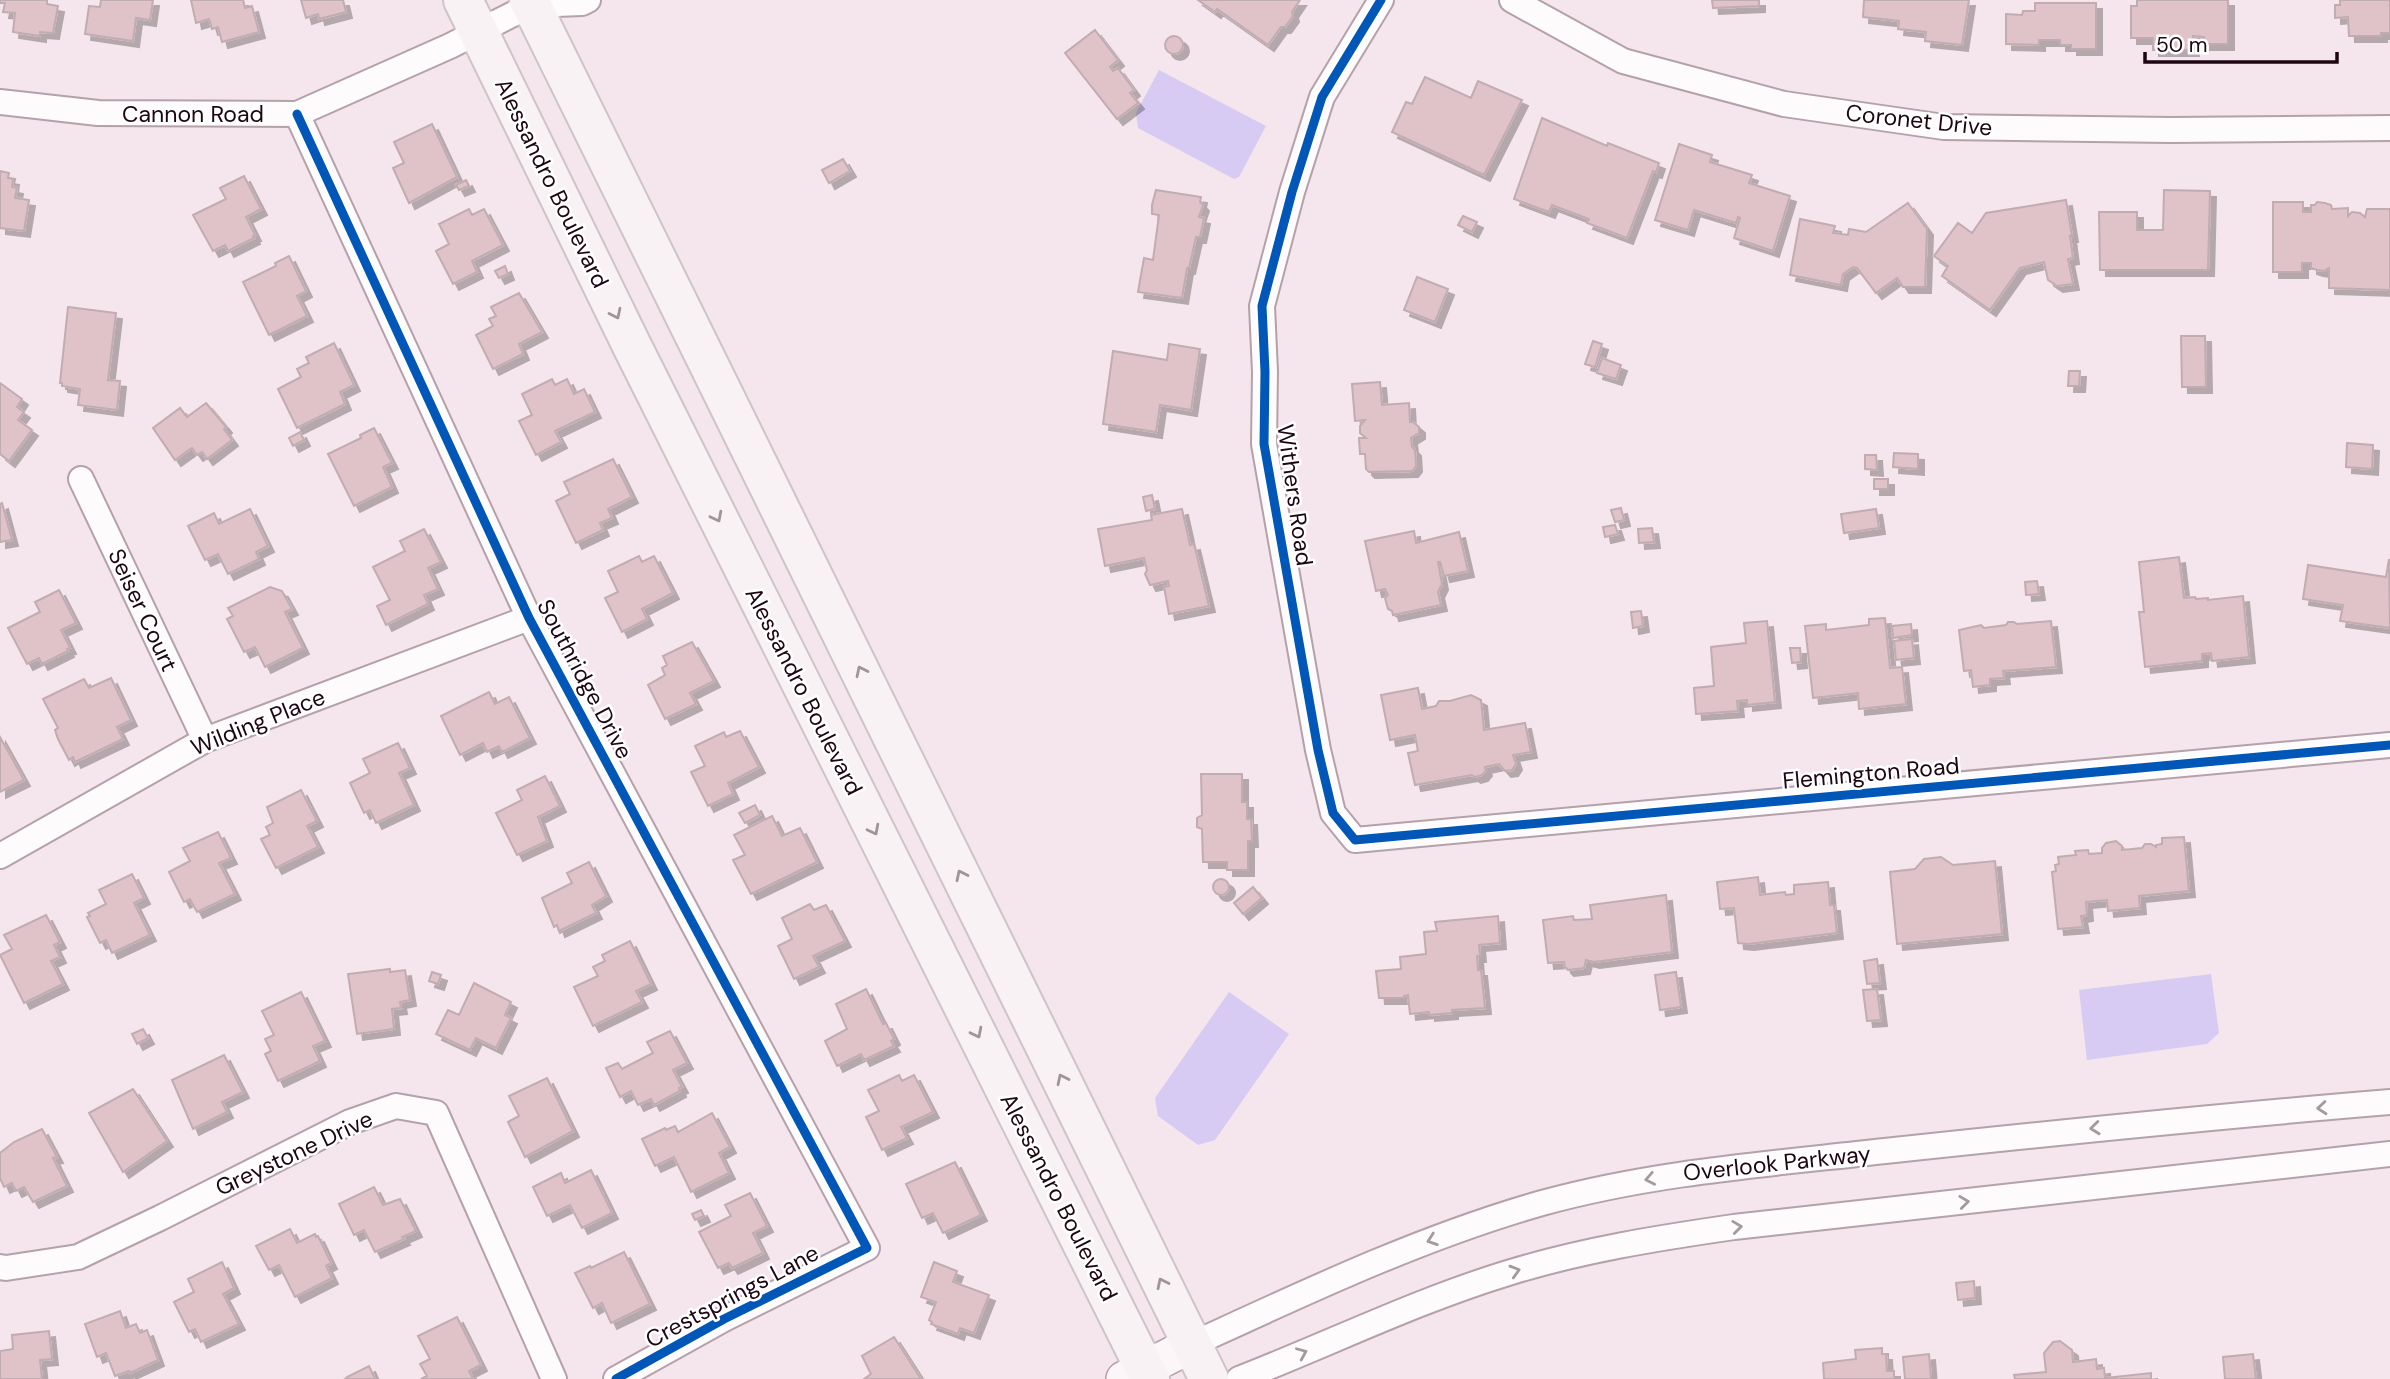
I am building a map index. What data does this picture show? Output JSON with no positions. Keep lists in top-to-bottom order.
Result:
{
  "streets": {
    "main road": ["Alessandro Boulevard"],
    "street": [
      "Cannon Road",
      "Coronet Drive",
      "Withers Road",
      "Seiser Court",
      "Southridge Drive",
      "Wilding Place",
      "Flemington Road",
      "Greystone Drive",
      "Overlook Parkway",
      "Crestsprings Lane"
    ]
  },
  "crossings": [
    ["Cannon Road", "Alessandro Boulevard"],
    ["Cannon Road", "Southridge Drive"],
    ["Withers Road", "Flemington Road"],
    ["Seiser Court", "Wilding Place"],
    ["Southridge Drive", "Wilding Place"],
    ["Southridge Drive", "Crestsprings Lane"]
  ],
  "scale_bar": "50 m"
}
